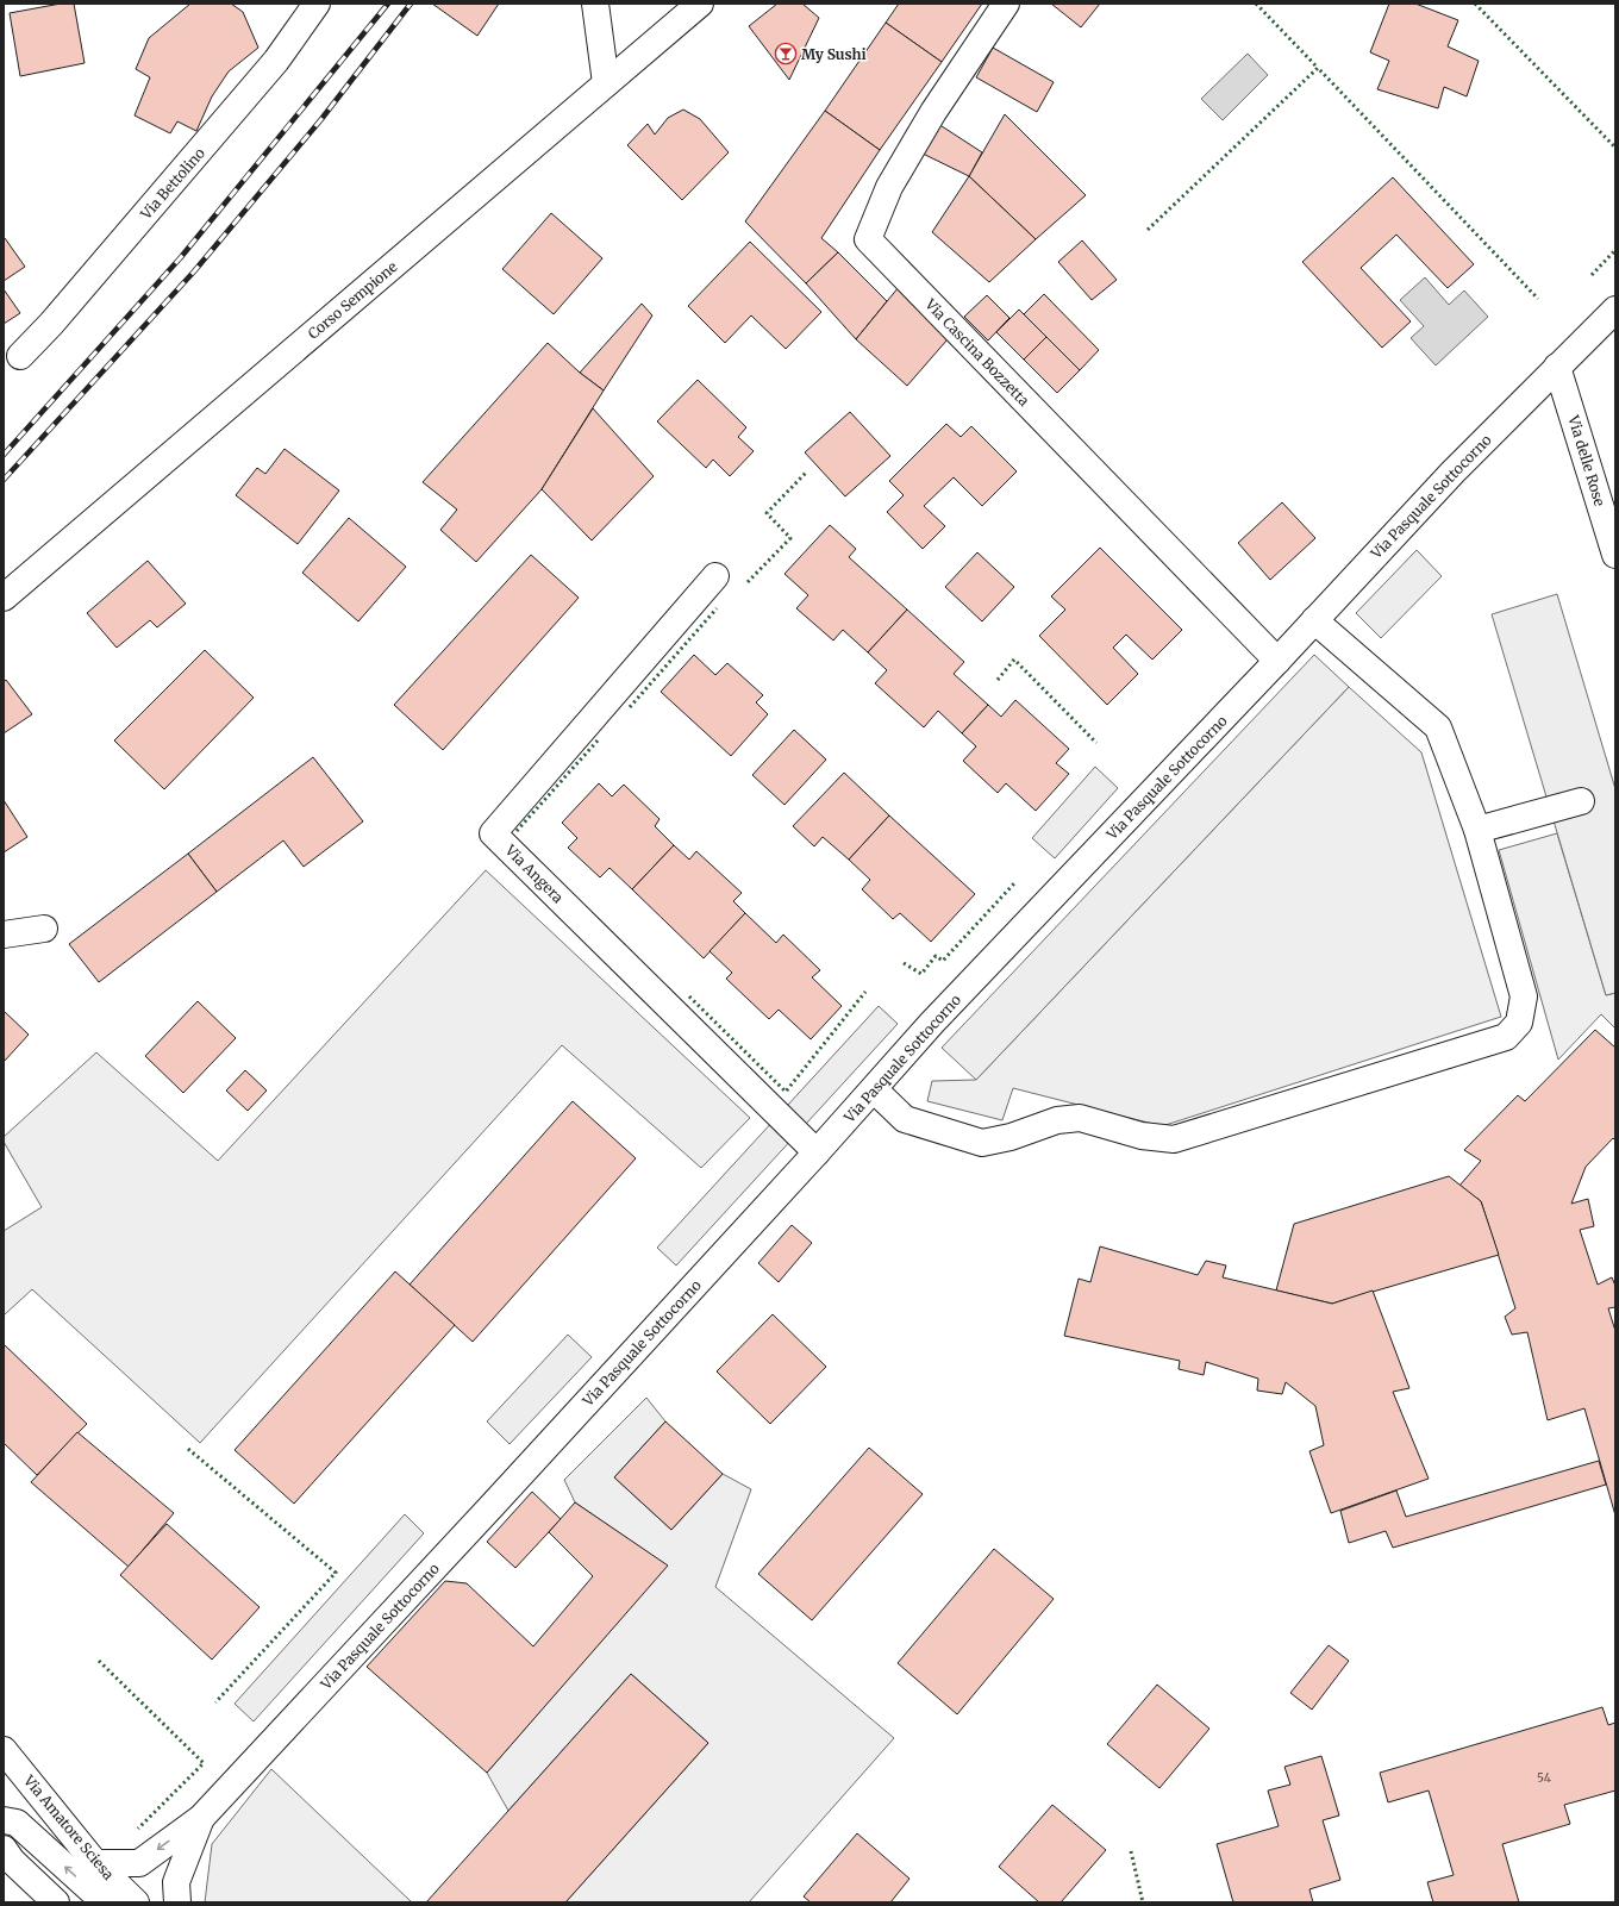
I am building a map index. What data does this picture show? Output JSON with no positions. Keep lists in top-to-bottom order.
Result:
{
  "streets": {
    "street": [
      "Via Bettolino",
      "Corso Sempione",
      "Via Cascina Bozzetta",
      "Via delle Rose",
      "Via Pasquale Sottocorno",
      "Via Angera",
      "Via Amatore Sciesa"
    ]
  },
  "crossings": [
    ["Via Cascina Bozzetta", "Via Pasquale Sottocorno"],
    ["Via delle Rose", "Via Pasquale Sottocorno"],
    ["Via Pasquale Sottocorno", "Via Angera"],
    ["Via Pasquale Sottocorno", "Via Amatore Sciesa"]
  ],
  "places": {
    "bar": ["My Sushi"]
  },
  "house_numbers": ["54"]
}
